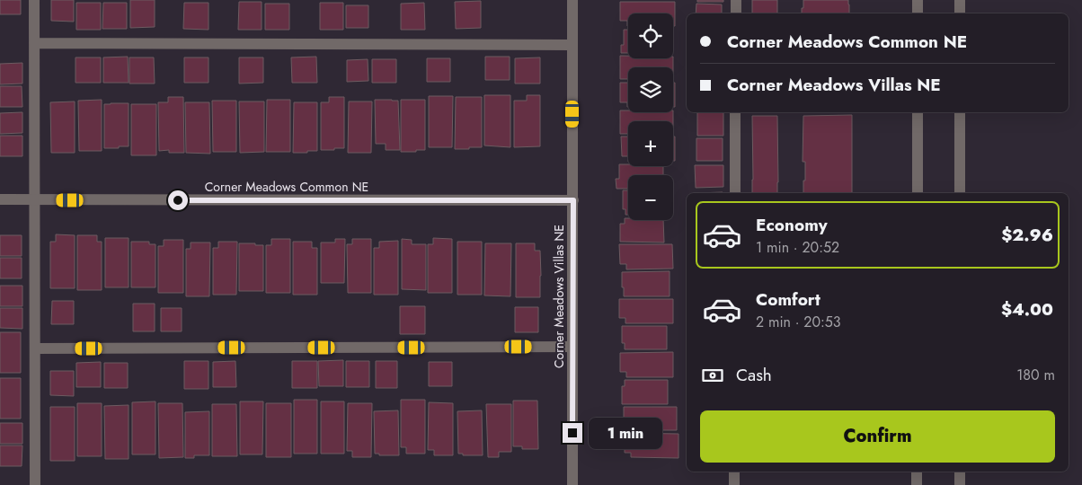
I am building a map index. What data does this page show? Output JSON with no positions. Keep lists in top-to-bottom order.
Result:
{
  "streets": {
    "street": ["Corner Meadows Common NE", "Corner Meadows Villas NE"]
  },
  "crossings": [
    ["Corner Meadows Common NE", "Corner Meadows Villas NE"]
  ],
  "page": {
    "map_buttons": ["+", "−"],
    "banner": ["Corner Meadows Common NE", "Corner Meadows Villas NE"],
    "list": [
      {
        "name": "Economy",
        "note": "1 min · 20:52",
        "value": "$2.96"
      },
      {
        "name": "Comfort",
        "note": "2 min · 20:53",
        "value": "$4.00"
      }
    ],
    "pay": ["Cash", "180 m"],
    "buttons": "Confirm",
    "bubble": "1 min"
  }
}
